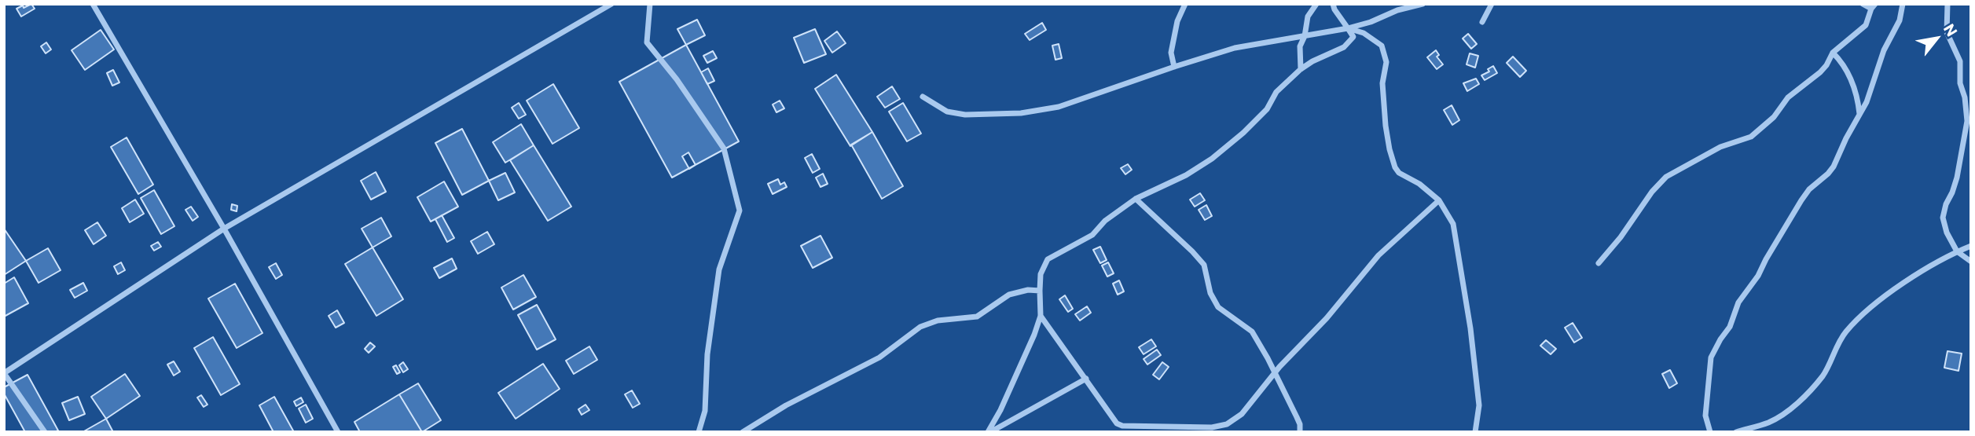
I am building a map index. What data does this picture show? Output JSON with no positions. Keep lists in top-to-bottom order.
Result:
{
  "north": "top right"
}
